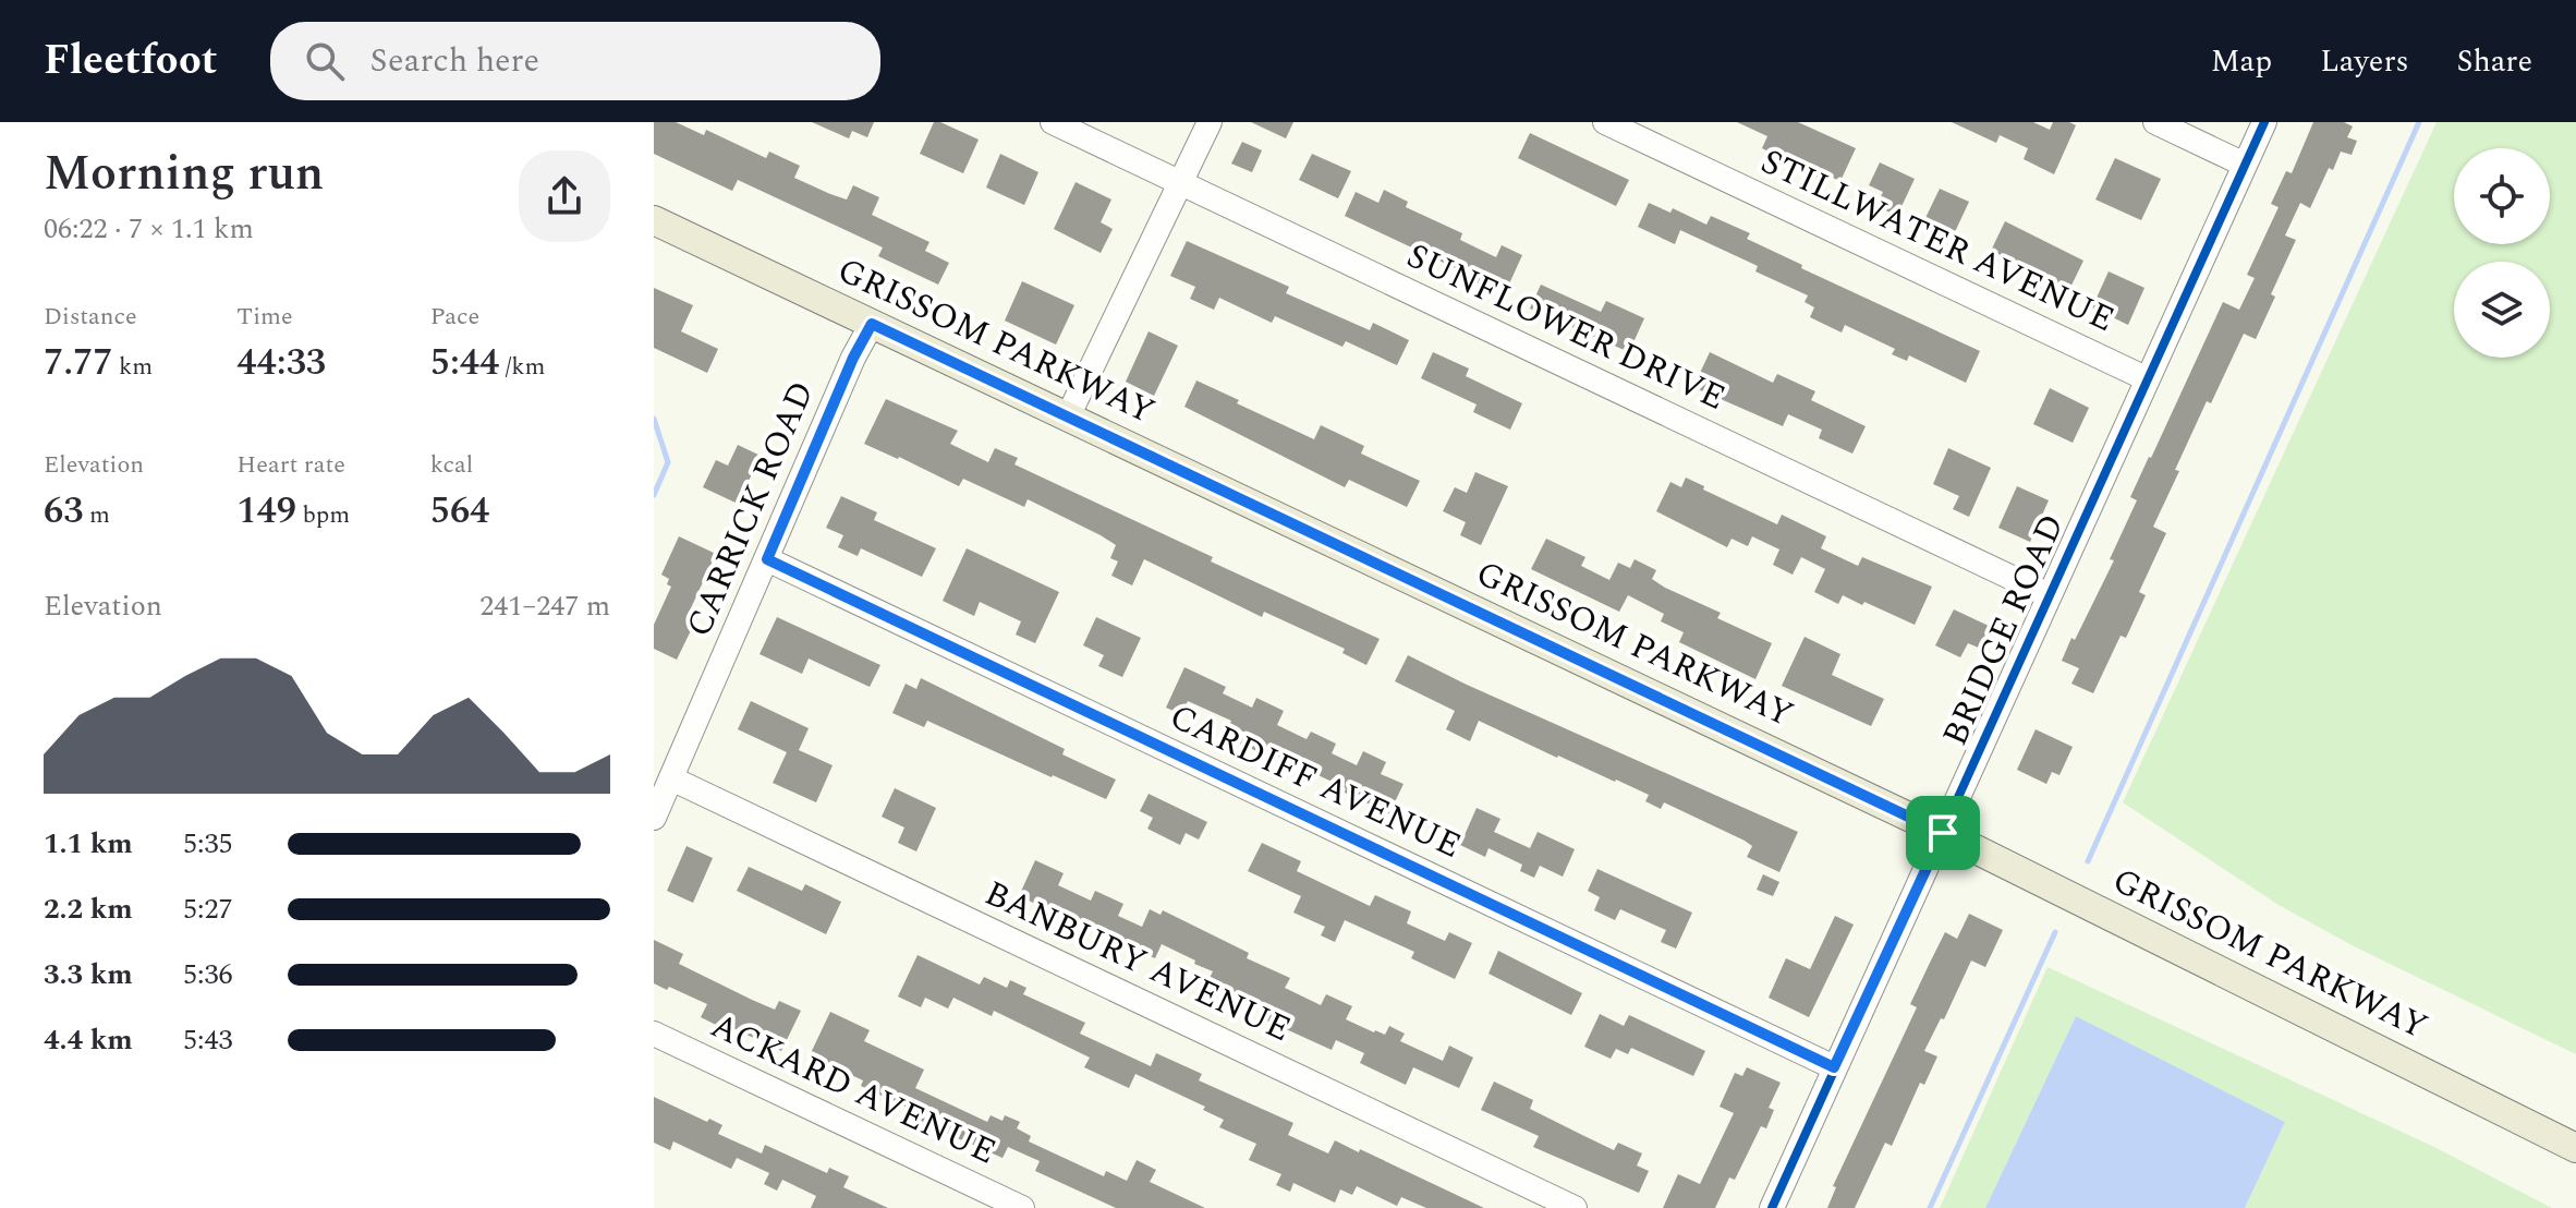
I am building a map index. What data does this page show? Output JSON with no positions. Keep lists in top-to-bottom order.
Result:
{
  "streets": {
    "main road": ["GRISSOM PARKWAY"],
    "street": [
      "STILLWATER AVENUE",
      "SUNFLOWER DRIVE",
      "CARRICK ROAD",
      "BRIDGE ROAD",
      "CARDIFF AVENUE",
      "BANBURY AVENUE",
      "ACKARD AVENUE"
    ]
  },
  "crossings": [
    ["STILLWATER AVENUE", "BRIDGE ROAD"],
    ["SUNFLOWER DRIVE", "BRIDGE ROAD"],
    ["GRISSOM PARKWAY", "CARRICK ROAD"],
    ["GRISSOM PARKWAY", "BRIDGE ROAD"],
    ["CARRICK ROAD", "CARDIFF AVENUE"],
    ["CARRICK ROAD", "BANBURY AVENUE"],
    ["BRIDGE ROAD", "CARDIFF AVENUE"]
  ],
  "page": {
    "header": "Fleetfoot",
    "search": "Search here",
    "nav": ["Map", "Layers", "Share"],
    "heading": ["Morning run", "06:22 · 7 × 1.1 km"],
    "stats": [
      ["Distance", "7.77 km"],
      ["Time", "44:33"],
      ["Pace", "5:44 /km"],
      ["Elevation", "63 m"],
      ["Heart rate", "149 bpm"],
      ["kcal", "564"]
    ],
    "chart": ["Elevation", "241–247 m"],
    "list": [
      {
        "name": "1.1 km",
        "note": "5:35"
      },
      {
        "name": "2.2 km",
        "note": "5:27"
      },
      {
        "name": "3.3 km",
        "note": "5:36"
      },
      {
        "name": "4.4 km",
        "note": "5:43"
      }
    ]
  }
}
